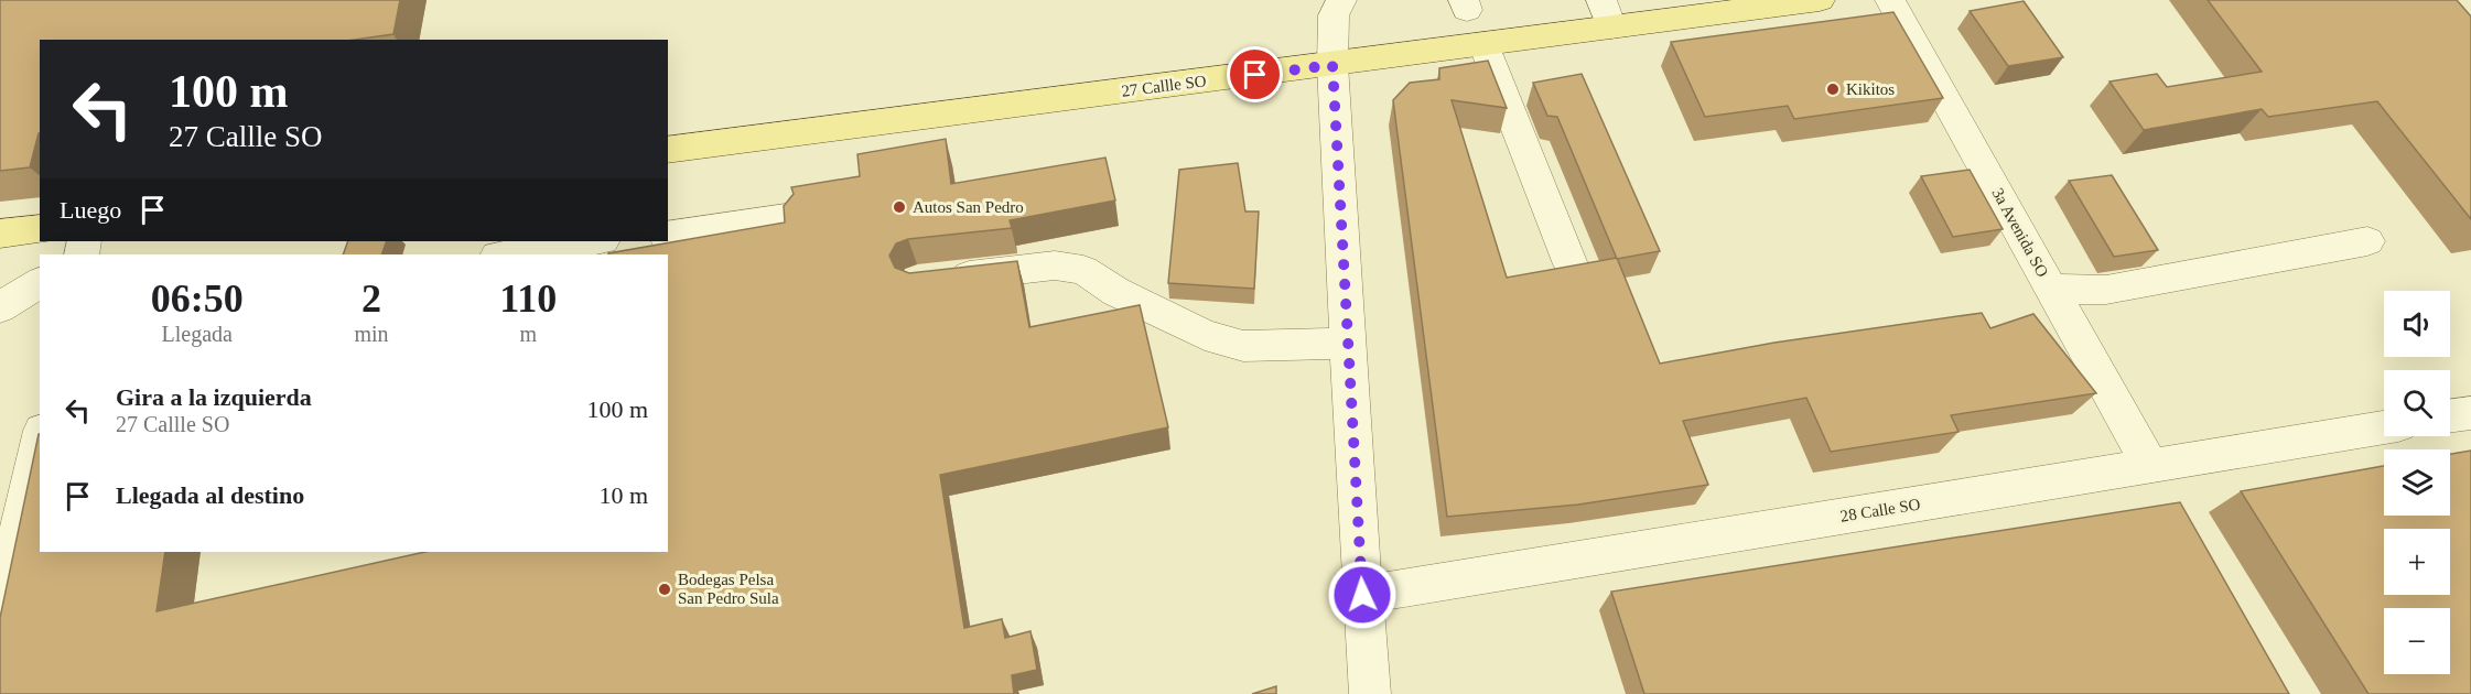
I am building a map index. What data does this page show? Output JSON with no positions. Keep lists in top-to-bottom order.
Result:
{
  "streets": {
    "main road": ["27 Callle SO"],
    "street": ["3a Avenida SO", "28 Calle SO"]
  },
  "crossings": [
    ["3a Avenida SO", "28 Calle SO"]
  ],
  "places": ["Kikitos", "Autos San Pedro", "Bodegas Pelsa San Pedro Sula"],
  "page": {
    "turn": ["100 m", "27 Callle SO"],
    "then": "Luego",
    "eta": [
      "06:50",
      "Llegada",
      "2",
      "min",
      "110",
      "m"
    ],
    "map_buttons": ["+", "−"],
    "list": [
      {
        "name": "Gira a la izquierda",
        "note": "27 Callle SO",
        "value": "100 m"
      },
      {
        "name": "Llegada al destino",
        "value": "10 m"
      }
    ]
  }
}
